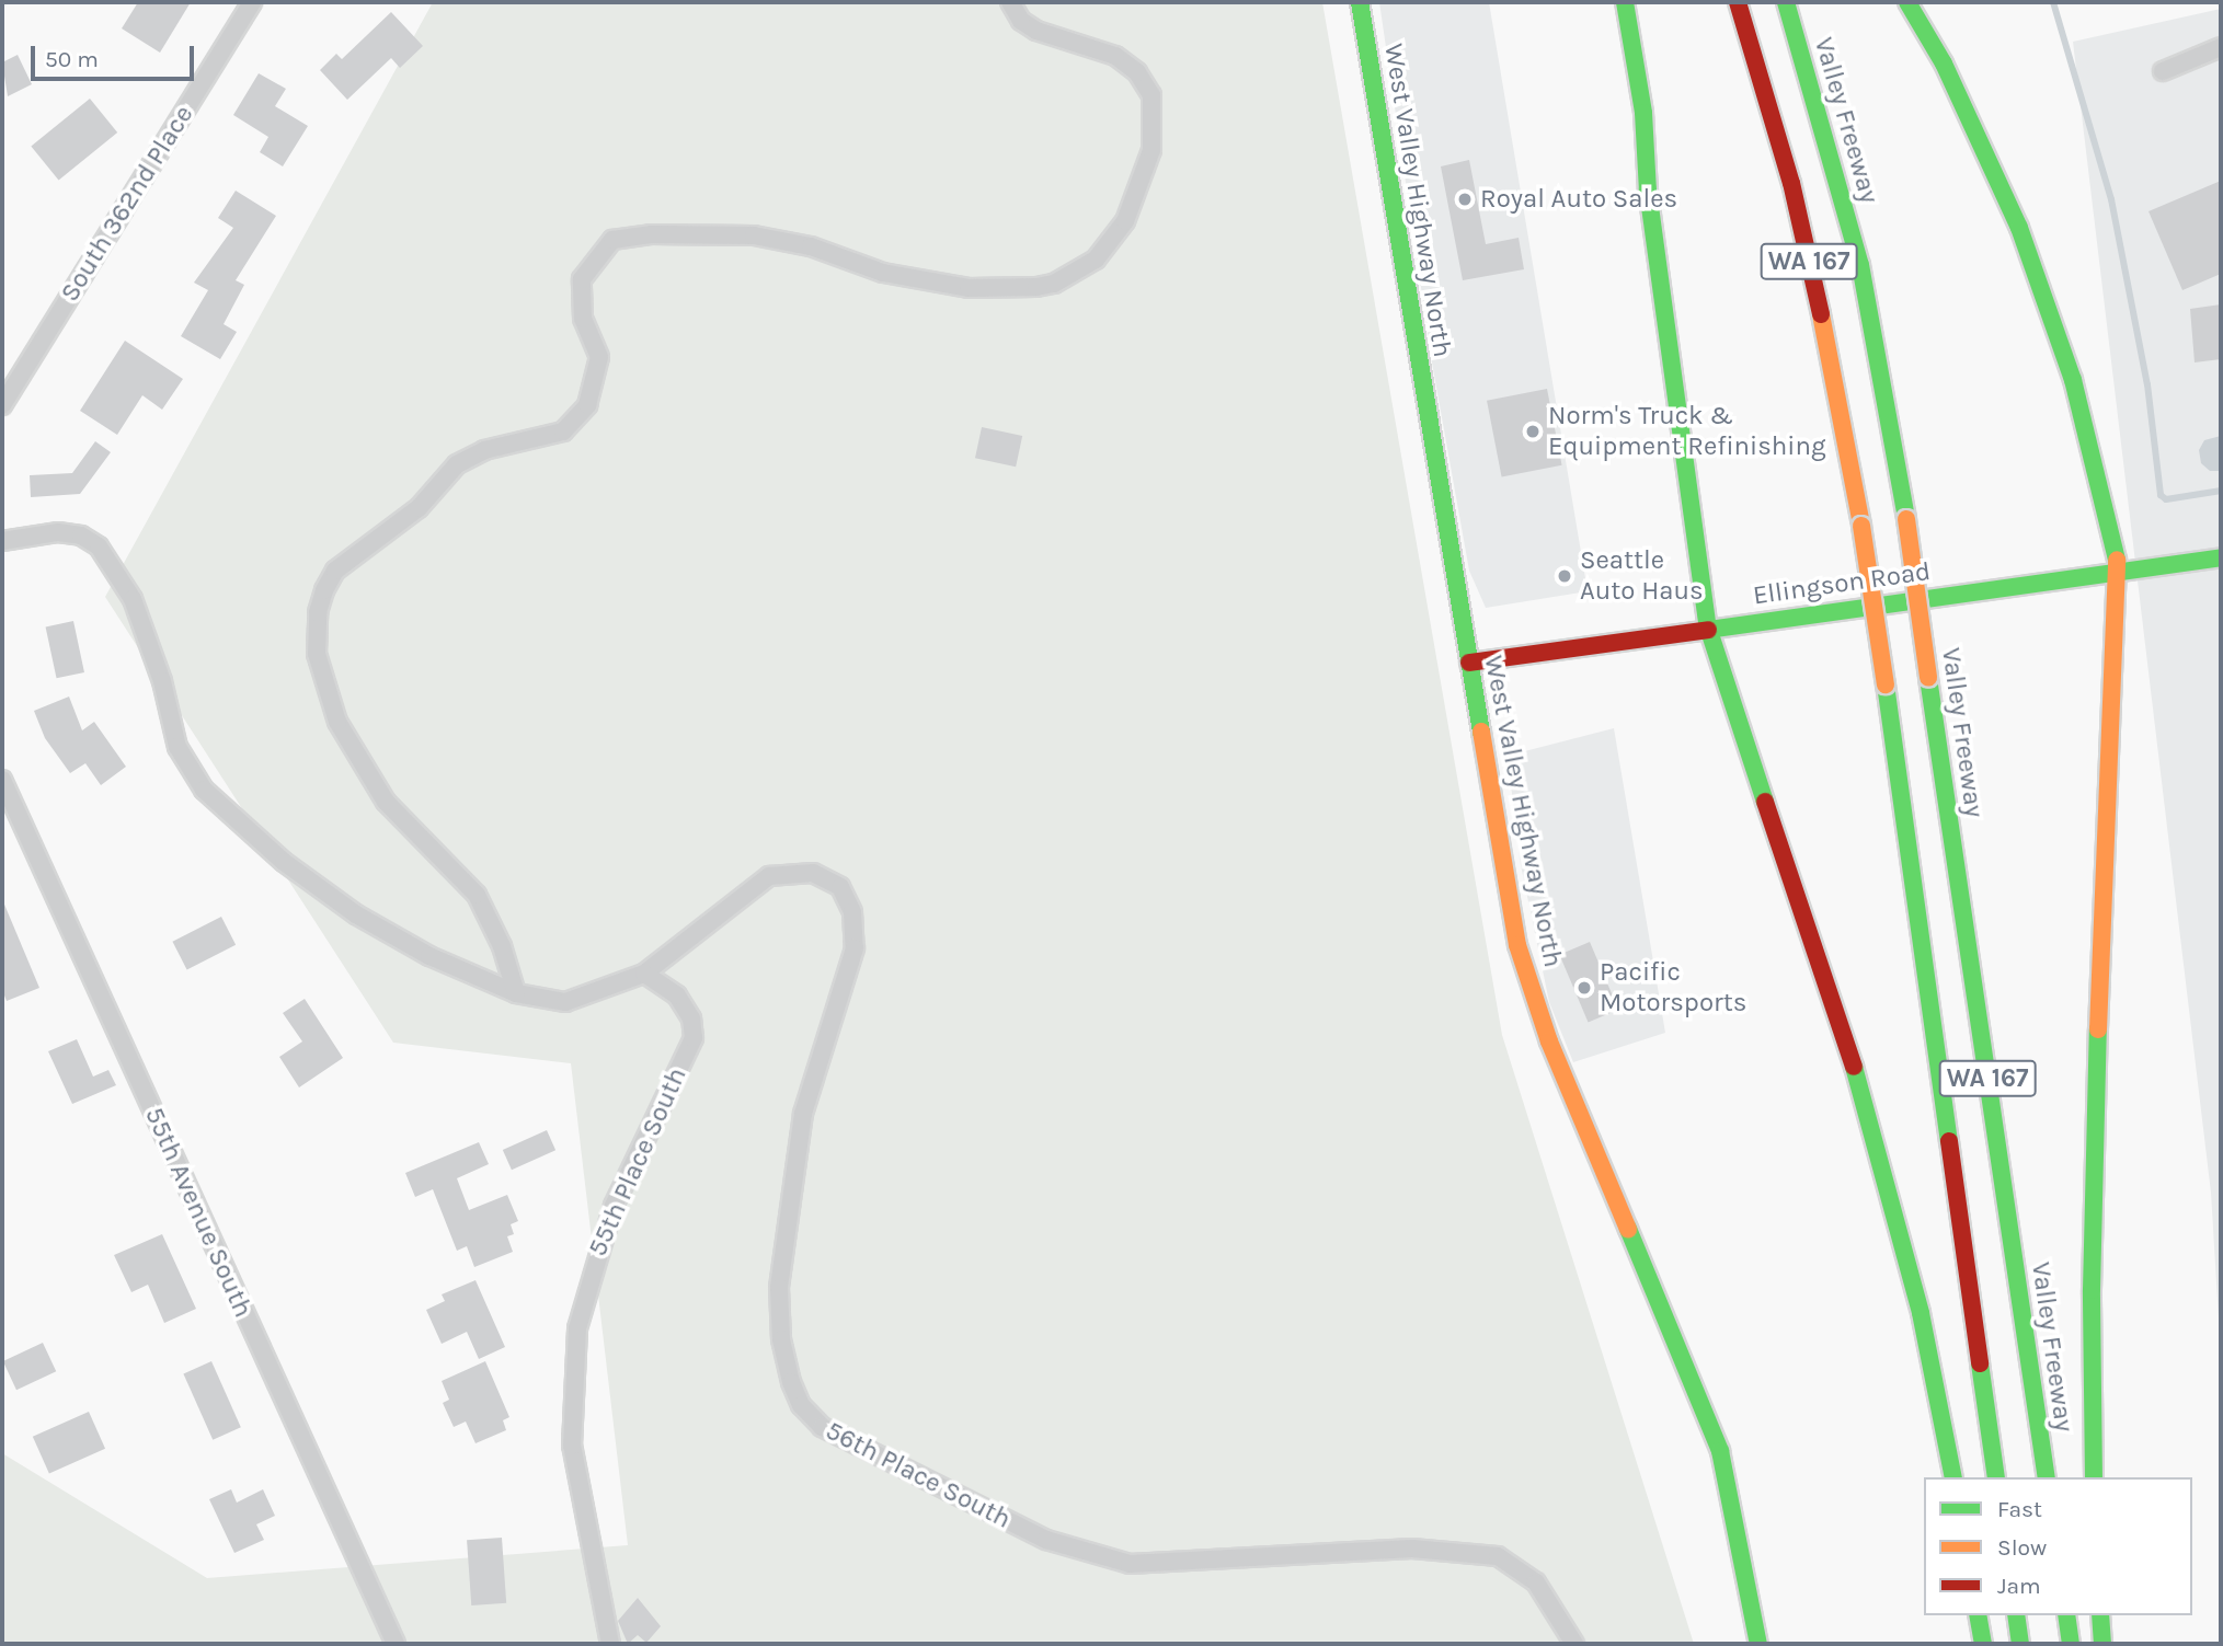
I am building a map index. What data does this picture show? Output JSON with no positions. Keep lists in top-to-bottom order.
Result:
{
  "streets": {
    "main road": [
      "Valley Freeway",
      "West Valley Highway North",
      "WA 167",
      "Ellingson Road"
    ],
    "street": [
      "South 362nd Place",
      "55th Place South",
      "55th Avenue South",
      "56th Place South"
    ]
  },
  "crossings": [
    ["West Valley Highway North", "Ellingson Road"],
    ["55th Place South", "56th Place South"]
  ],
  "places": [
    "Royal Auto Sales",
    "Norm's Truck & Equipment Refinishing",
    "Seattle Auto Haus",
    "Pacific Motorsports"
  ],
  "legend": ["Fast", "Slow", "Jam"],
  "scale_bar": "50 m"
}
